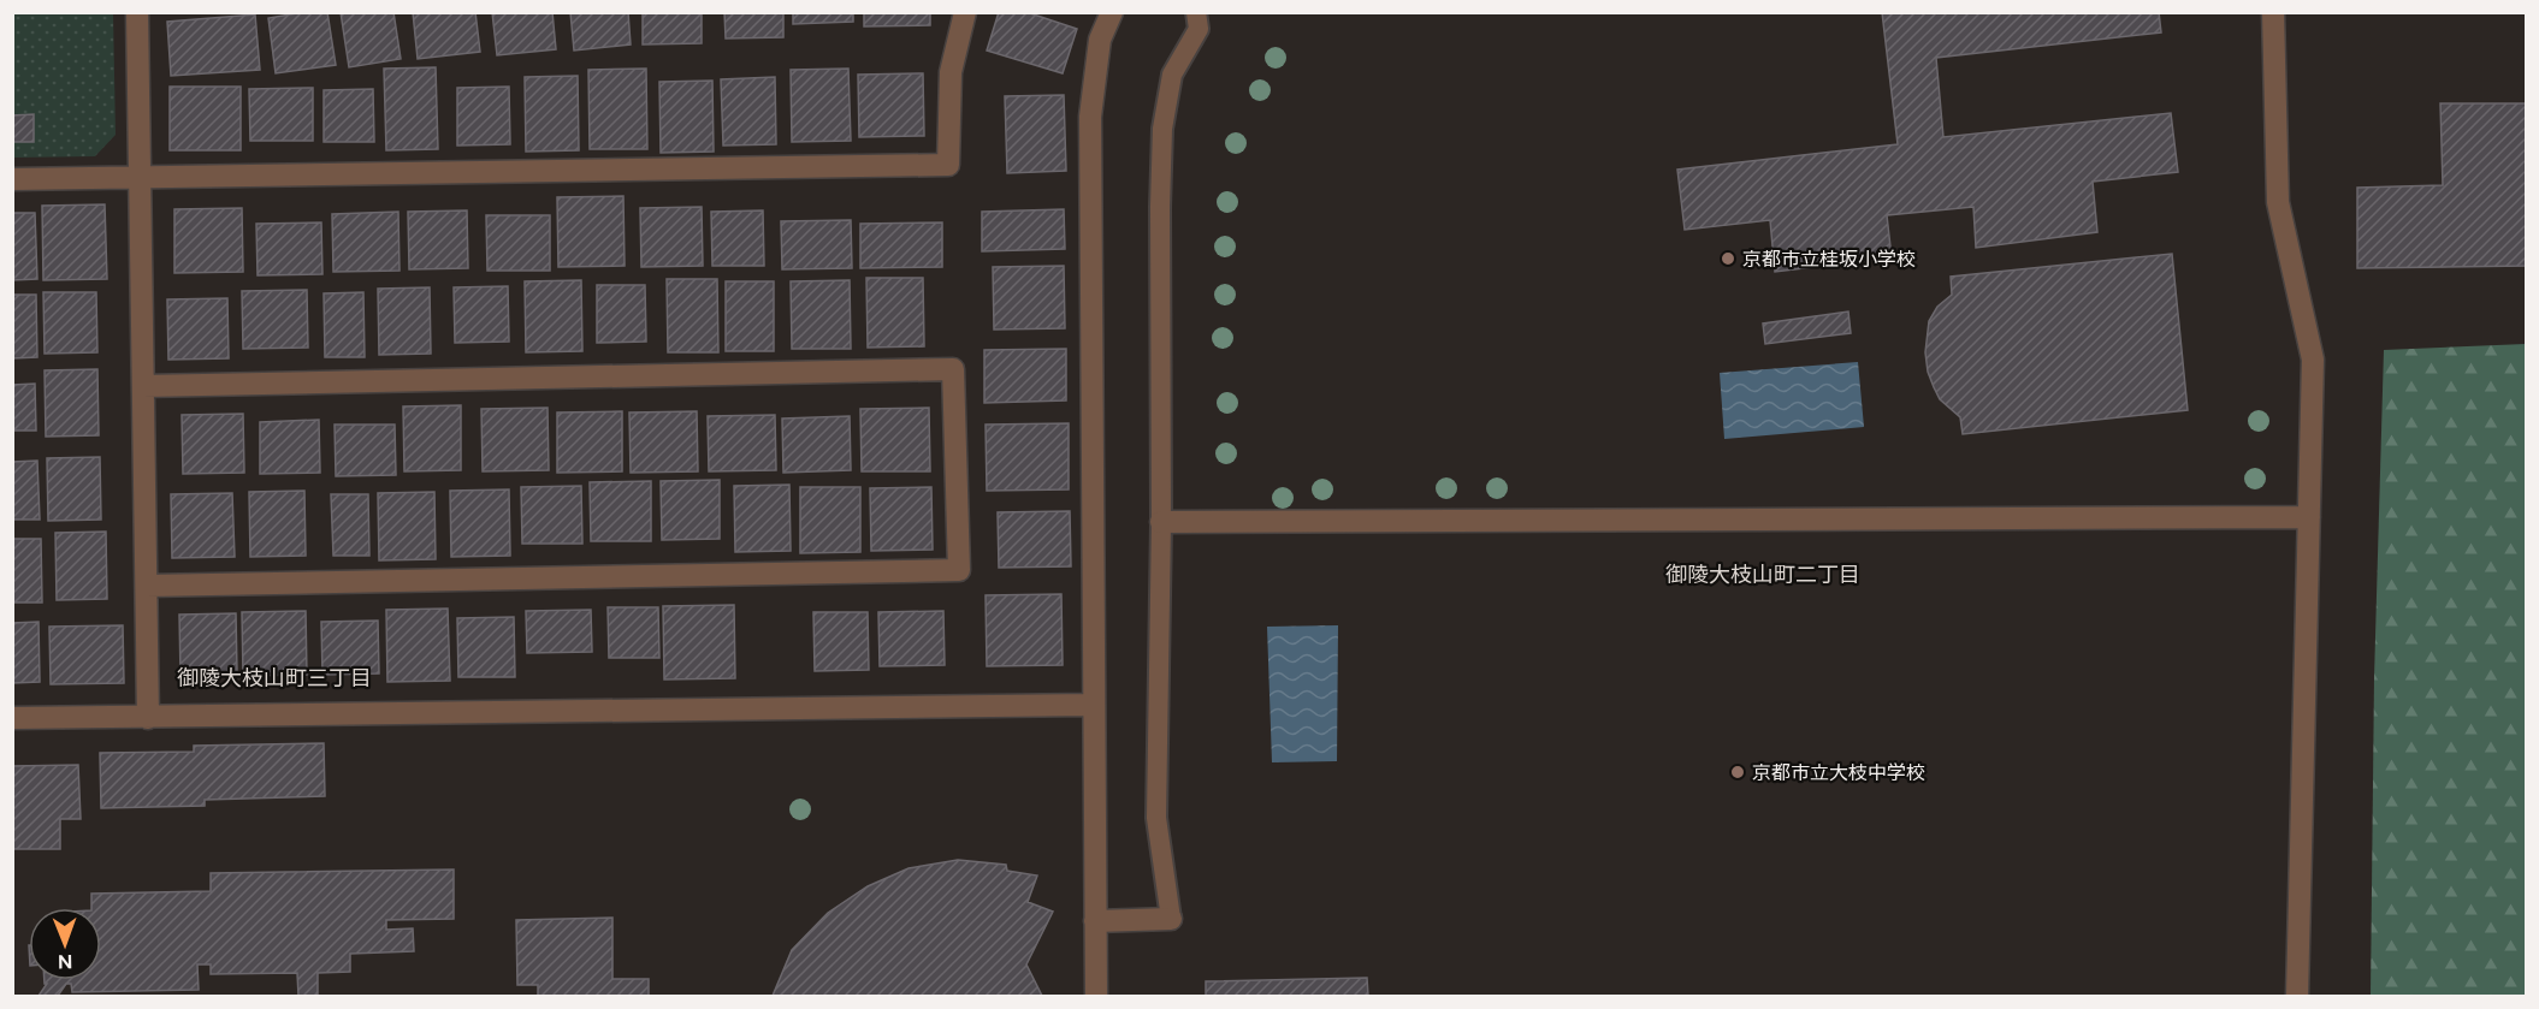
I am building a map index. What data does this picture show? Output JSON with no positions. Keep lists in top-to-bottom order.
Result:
{
  "districts": ["御陵大枝山町二丁目", "御陵大枝山町三丁目"],
  "places": ["京都市立桂坂小学校", "京都市立大枝中学校"],
  "north": "bottom"
}
